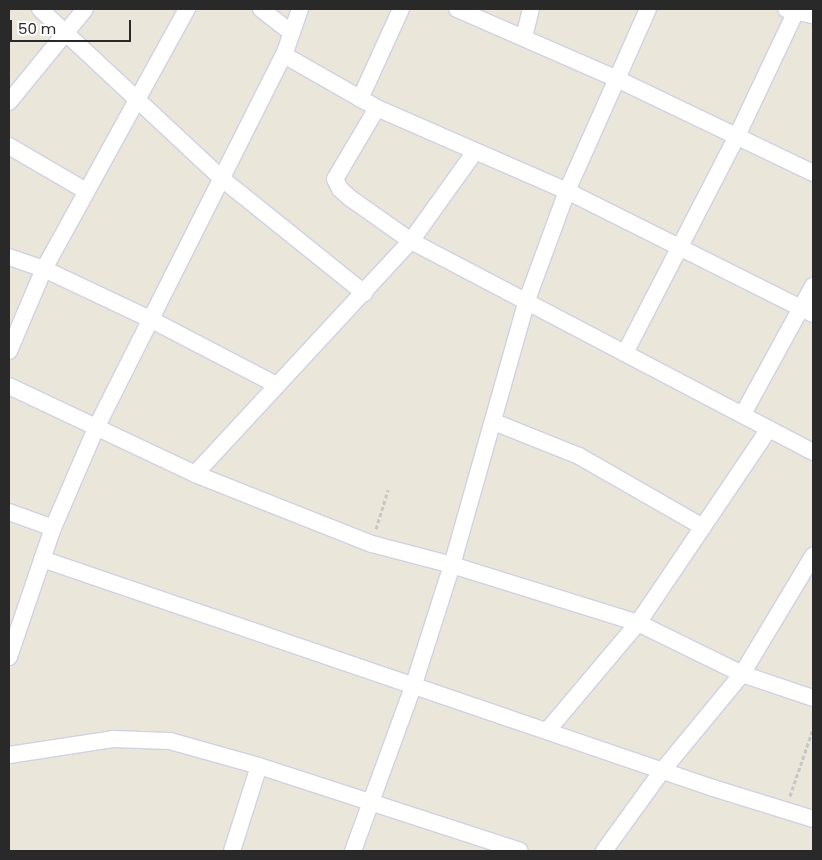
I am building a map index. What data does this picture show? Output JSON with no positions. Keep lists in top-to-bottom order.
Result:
{
  "scale_bar": "50 m"
}
